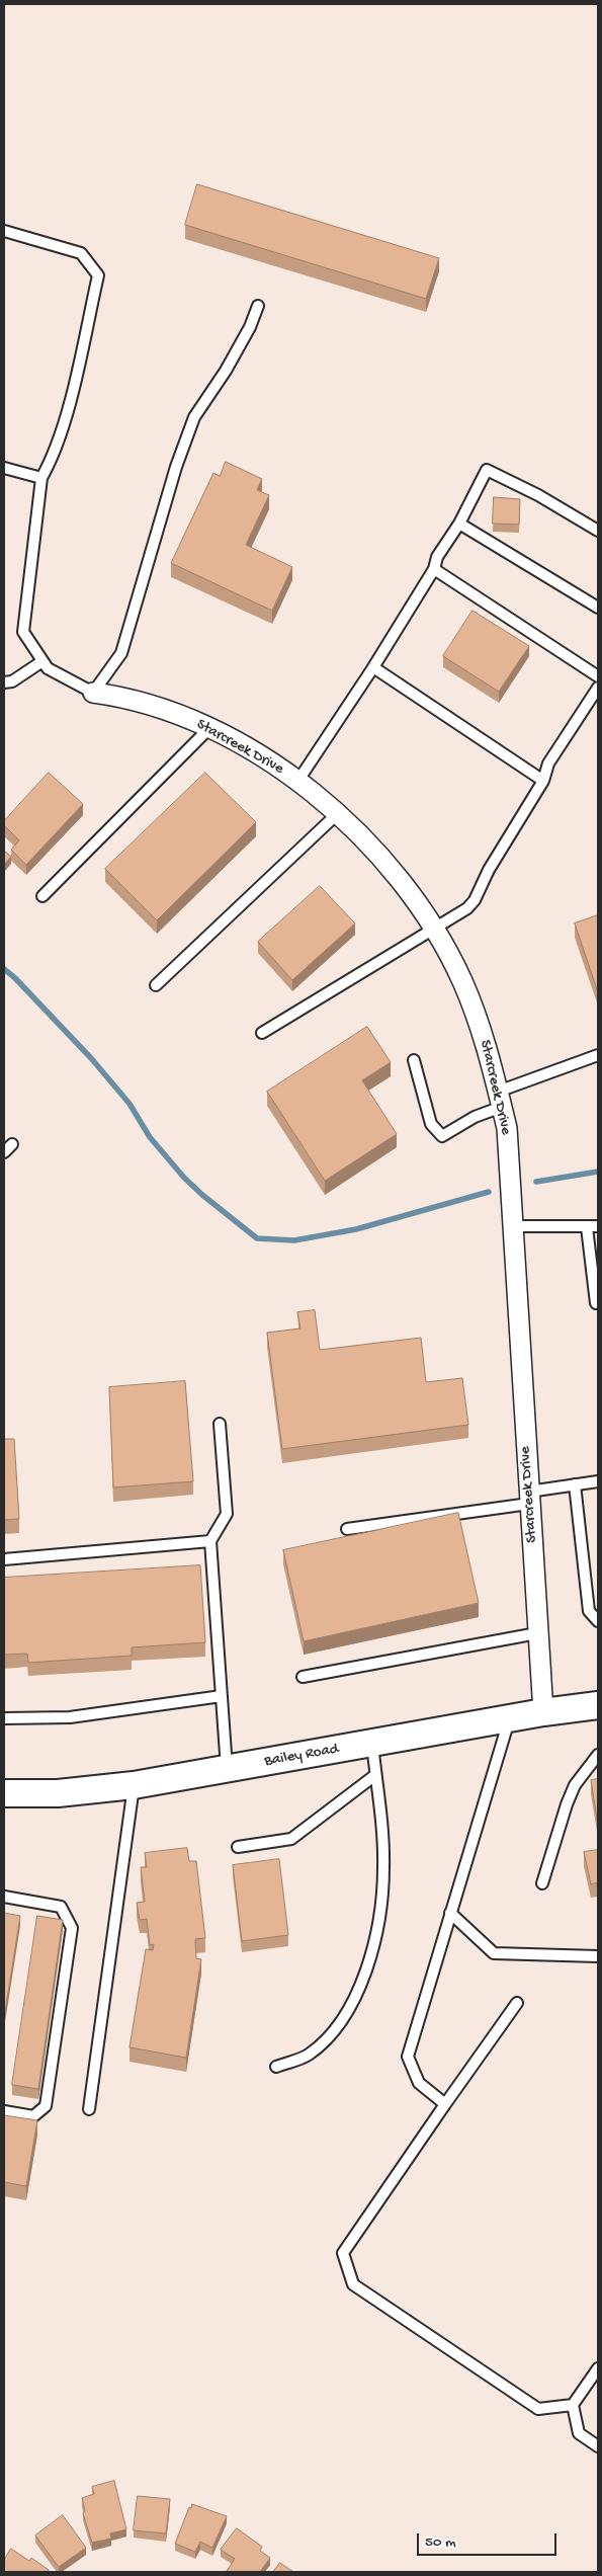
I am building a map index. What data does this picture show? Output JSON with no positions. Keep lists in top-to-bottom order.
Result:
{
  "streets": {
    "street": ["Starcreek Drive", "Bailey Road"]
  },
  "crossings": [
    ["Starcreek Drive", "Bailey Road"]
  ],
  "scale_bar": "50 m"
}
